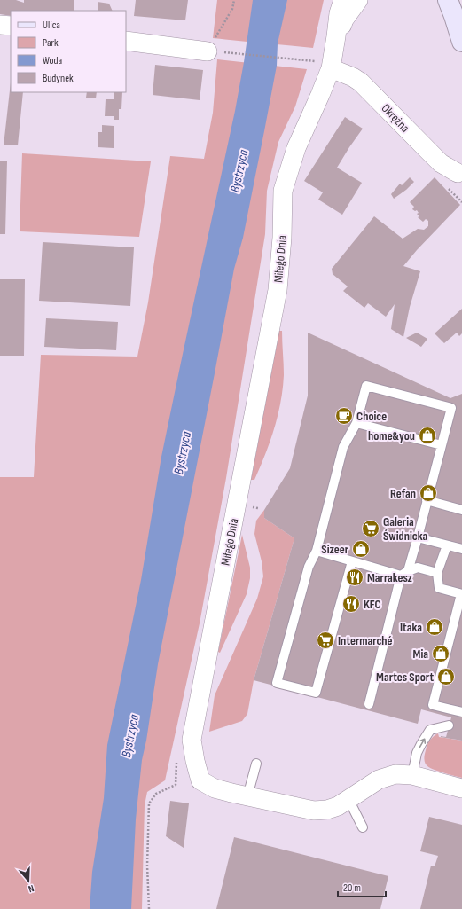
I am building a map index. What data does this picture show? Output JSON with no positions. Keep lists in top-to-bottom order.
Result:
{
  "streets": {
    "street": ["Okrężna", "Miłego Dnia"]
  },
  "crossings": [
    ["Okrężna", "Miłego Dnia"]
  ],
  "water": ["Bystrzyca"],
  "places": {
    "cafe": ["Choice"],
    "shop": [
      "home&you",
      "Refan",
      "Sizeer",
      "Itaka",
      "Mia",
      "Martes Sport"
    ],
    "supermarket": ["Galeria Świdnicka", "Intermarché"],
    "restaurant": ["Marrakesz", "KFC"]
  },
  "legend": [
    "Ulica",
    "Park",
    "Woda",
    "Budynek"
  ],
  "scale_bar": "20 m",
  "north": "bottom"
}
